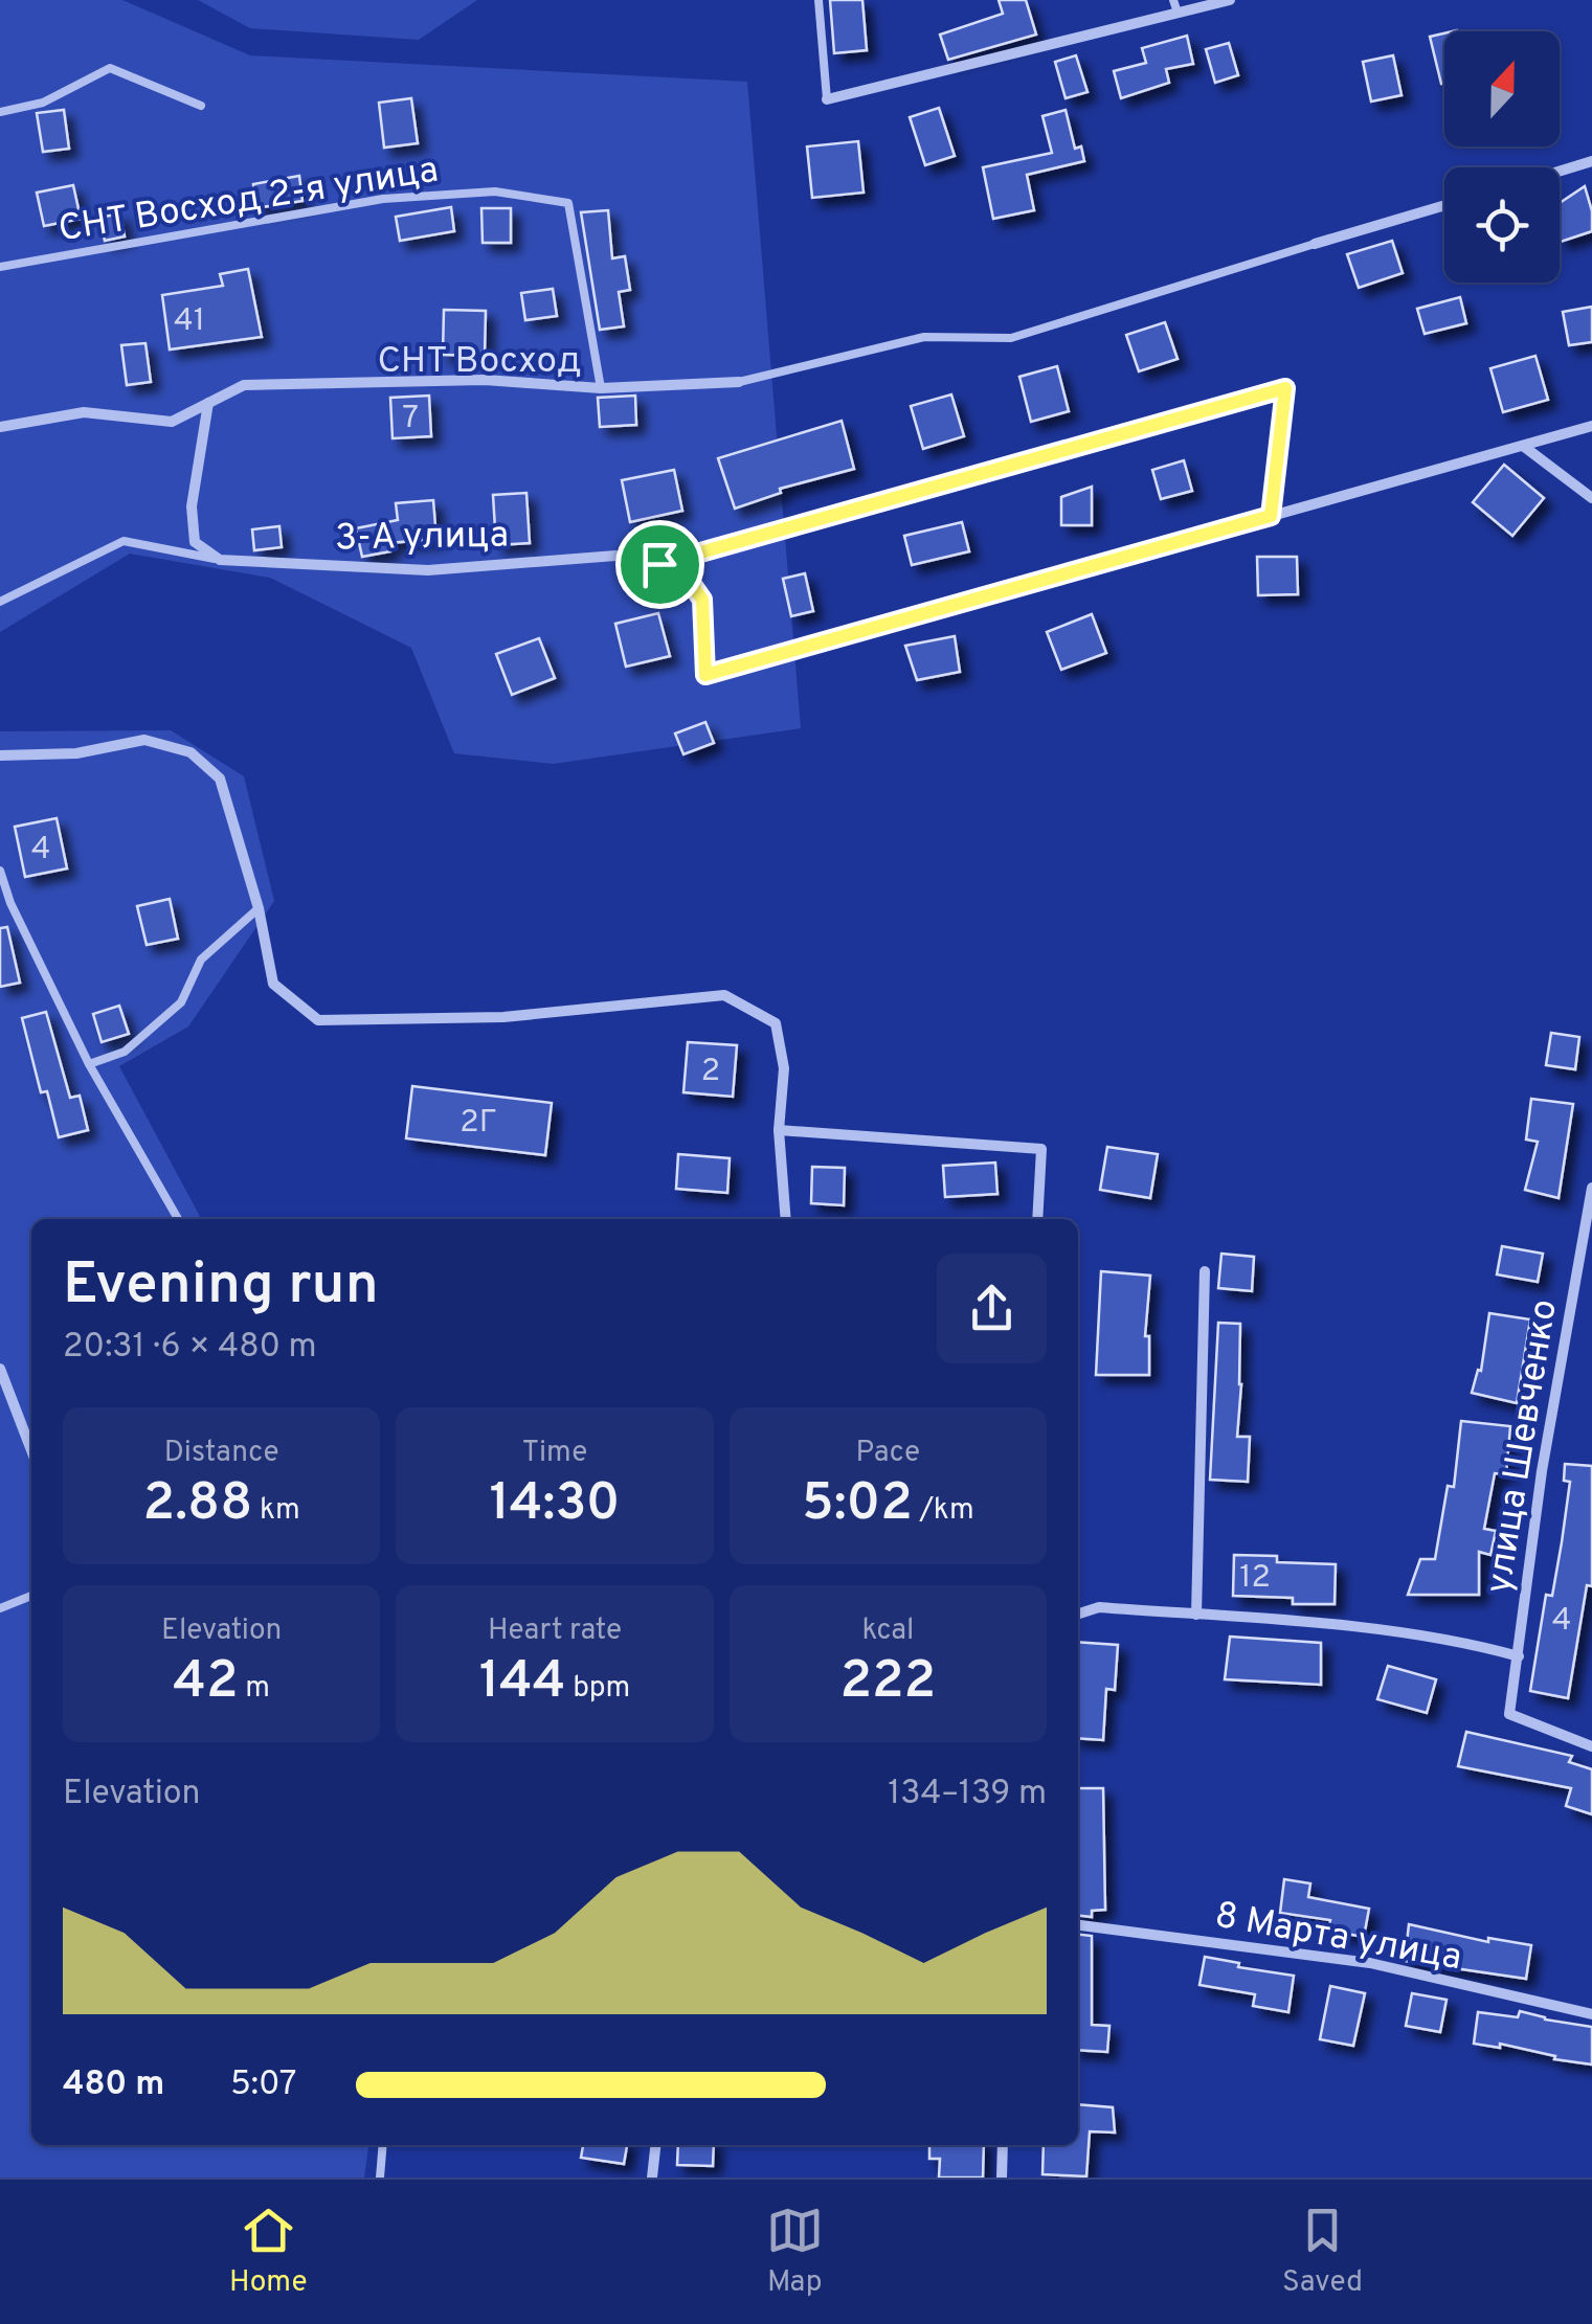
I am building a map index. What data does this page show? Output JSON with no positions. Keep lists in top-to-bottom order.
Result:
{
  "streets": {
    "street": ["3-А улица", "улица Шевченко", "8 Марта улица"],
    "lane": ["СНТ Восход 2-я улица"]
  },
  "parks": ["СНТ Восход"],
  "house_numbers": [
    "41",
    "7",
    "4",
    "2",
    "2Г",
    "12",
    "4"
  ],
  "north": "top",
  "page": {
    "heading": ["Evening run", "20:31 · 6 × 480 m"],
    "stats": [
      ["Distance", "2.88 km"],
      ["Time", "14:30"],
      ["Pace", "5:02 /km"],
      ["Elevation", "42 m"],
      ["Heart rate", "144 bpm"],
      ["kcal", "222"]
    ],
    "chart": ["Elevation", "134–139 m"],
    "list": [
      {
        "name": "480 m",
        "note": "5:07"
      }
    ],
    "tabs": ["Home", "Map", "Saved"]
  }
}
